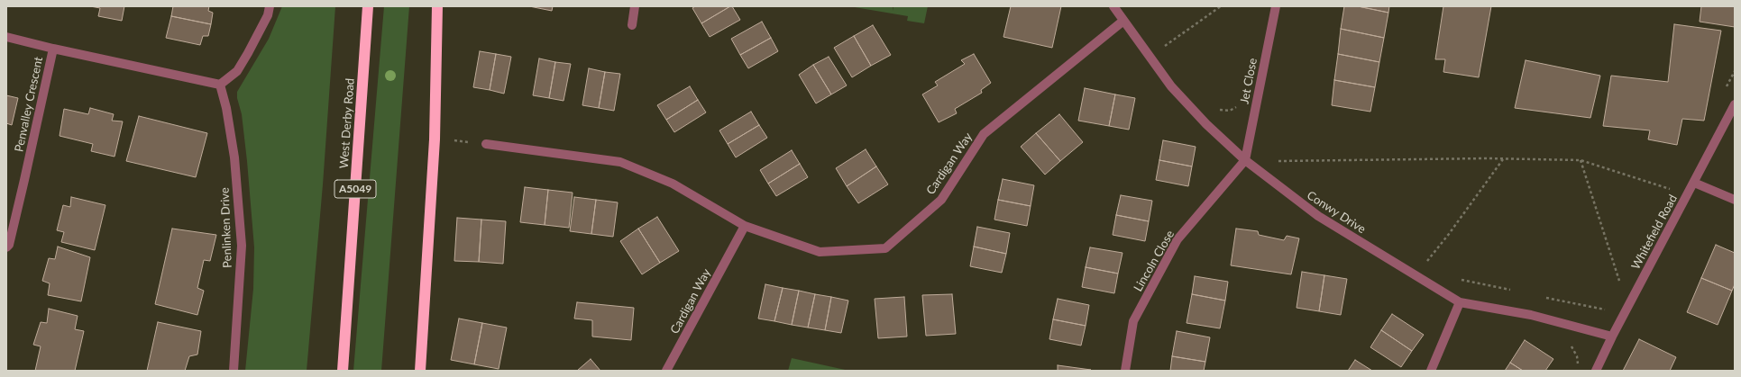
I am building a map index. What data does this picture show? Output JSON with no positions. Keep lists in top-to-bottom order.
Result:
{
  "streets": {
    "highway": ["West Derby Road", "A5049"],
    "street": [
      "Jet Close",
      "Penvalley Crescent",
      "Cardigan Way",
      "Conwy Drive",
      "Penlinken Drive",
      "Whitefield Road",
      "Lincoln Close"
    ]
  },
  "crossings": [
    ["Jet Close", "Conwy Drive"],
    ["Jet Close", "Lincoln Close"],
    ["Cardigan Way", "Conwy Drive"],
    ["Conwy Drive", "Whitefield Road"],
    ["Conwy Drive", "Lincoln Close"]
  ]
}
